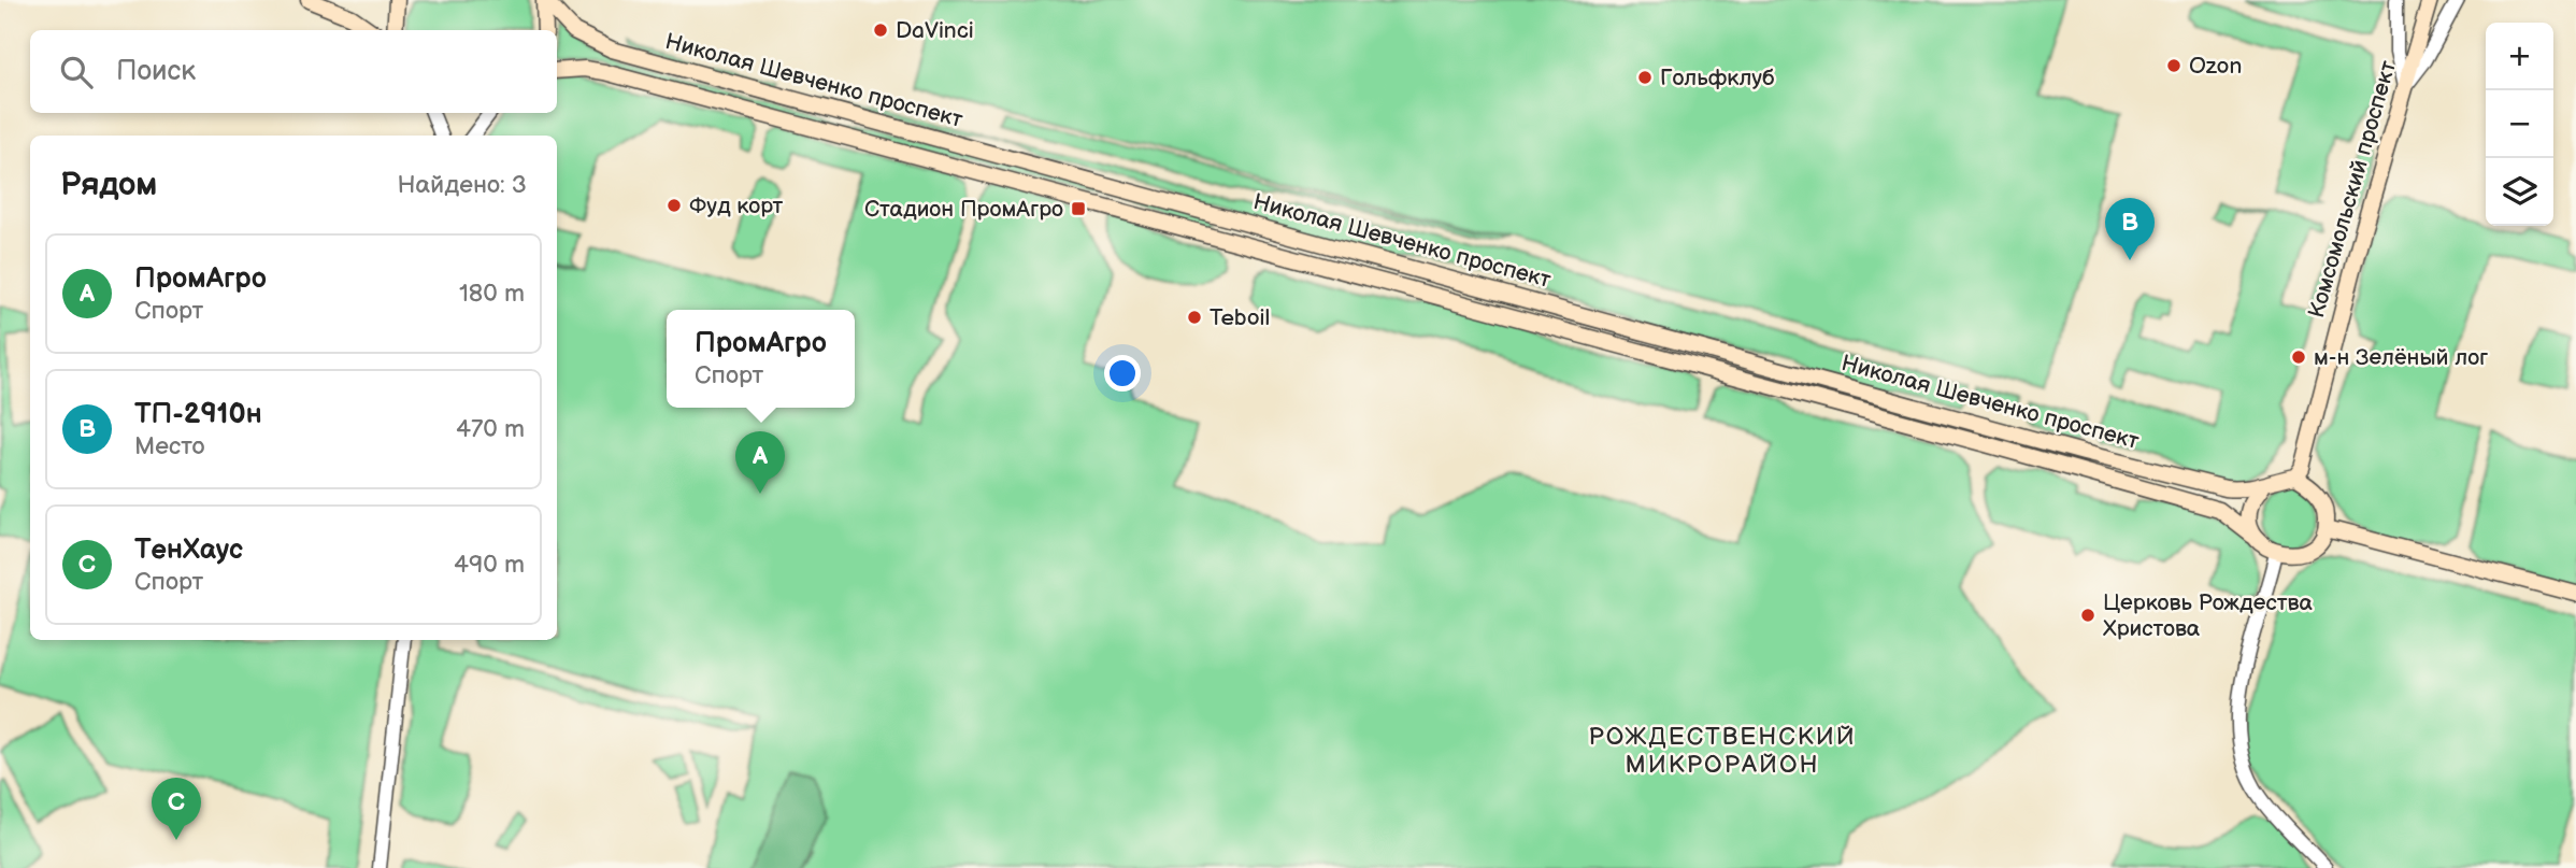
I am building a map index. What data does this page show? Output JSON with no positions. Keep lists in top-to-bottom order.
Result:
{
  "streets": {
    "main road": ["Николая Шевченко проспект", "Комсомольский проспект"]
  },
  "crossings": [
    ["Николая Шевченко проспект", "Комсомольский проспект"]
  ],
  "districts": ["РОЖДЕСТВЕНСКИЙ МИКРОРАЙОН"],
  "places": {
    "other": [
      "DaVinci",
      "Ozon",
      "Гольфклуб",
      "Фуд корт",
      "Teboil",
      "м-н Зелёный лог",
      "Церковь Рождества Христова"
    ],
    "transit": ["Стадион ПромАгро"]
  },
  "page": {
    "map_buttons": ["+", "−"],
    "search": "Поиск",
    "heading": ["Рядом", "Найдено: 3"],
    "pins": ["B", "A", "C"],
    "list": [
      {
        "mark": "A",
        "name": "ПромАгро",
        "note": "Спорт",
        "value": "180 m"
      },
      {
        "mark": "B",
        "name": "ТП-2910н",
        "note": "Место",
        "value": "470 m"
      },
      {
        "mark": "C",
        "name": "ТенХаус",
        "note": "Спорт",
        "value": "490 m"
      }
    ],
    "popup": ["ПромАгро", "Спорт"]
  }
}
